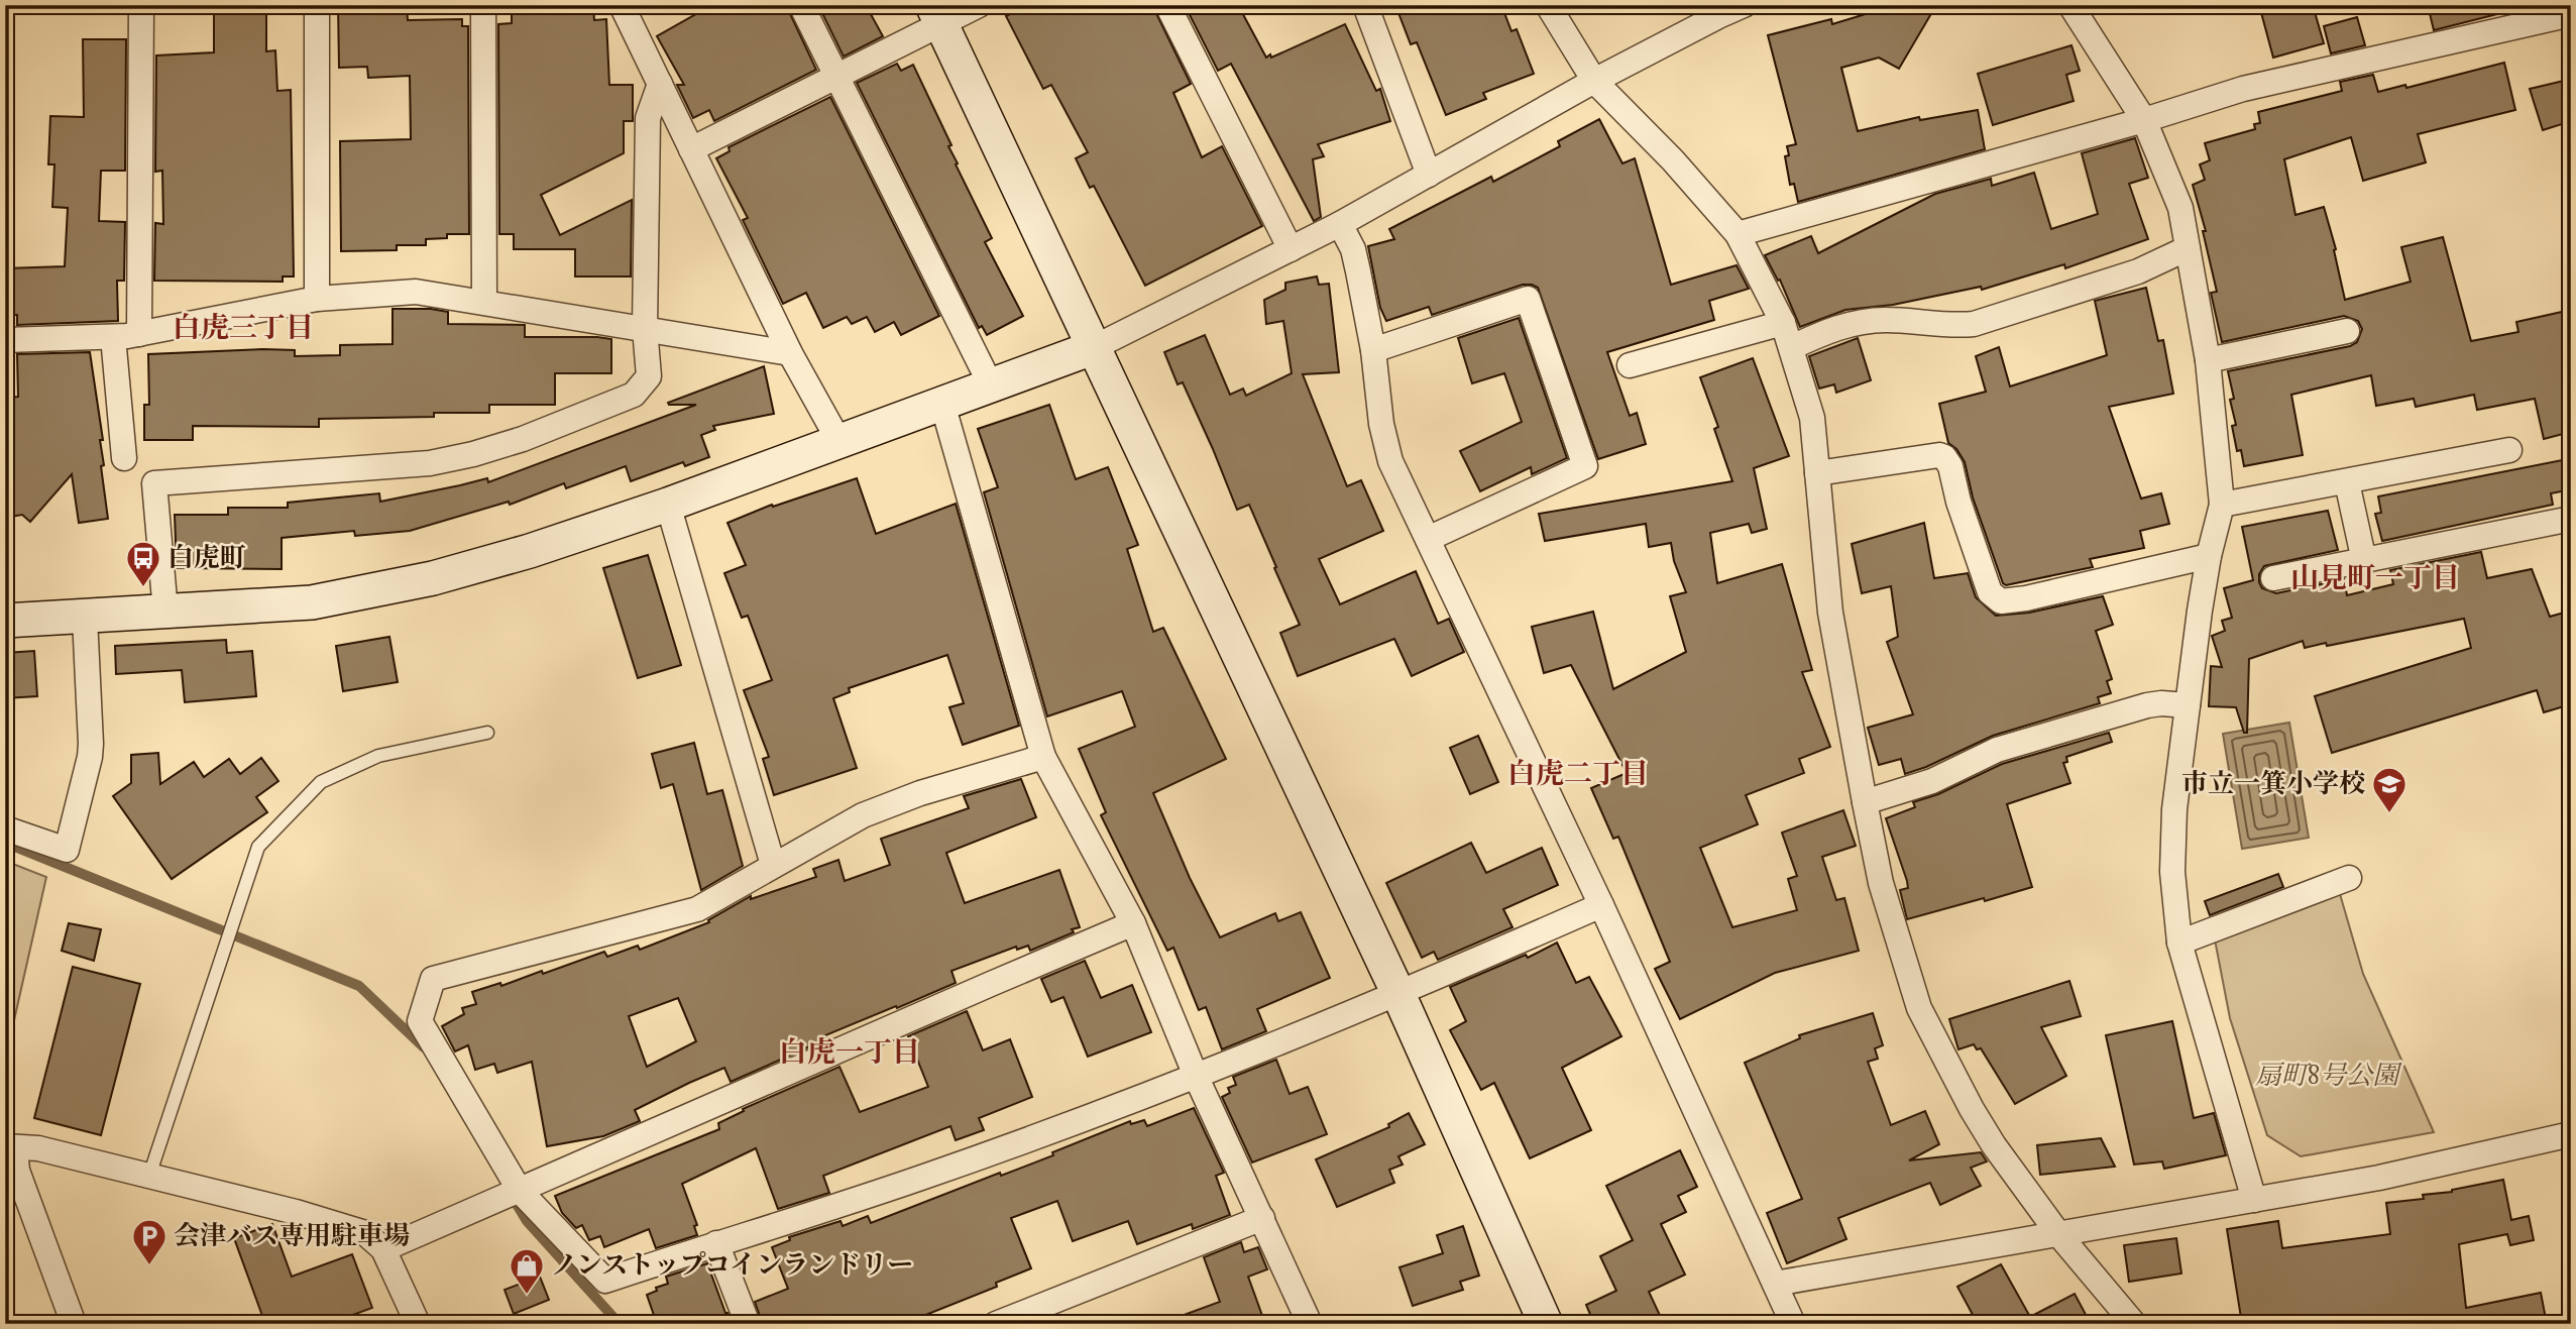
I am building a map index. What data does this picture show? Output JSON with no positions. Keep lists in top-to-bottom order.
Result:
{
  "districts": [
    "白虎三丁目",
    "山見町一丁目",
    "白虎二丁目",
    "白虎一丁目"
  ],
  "parks": ["扇町8号公園"],
  "places": {
    "bus stop": ["白虎町"],
    "school or university": ["市立一箕小学校"],
    "parking": ["会津バス専用駐車場"],
    "shop": ["ノンストップコインランドリー"]
  }
}
